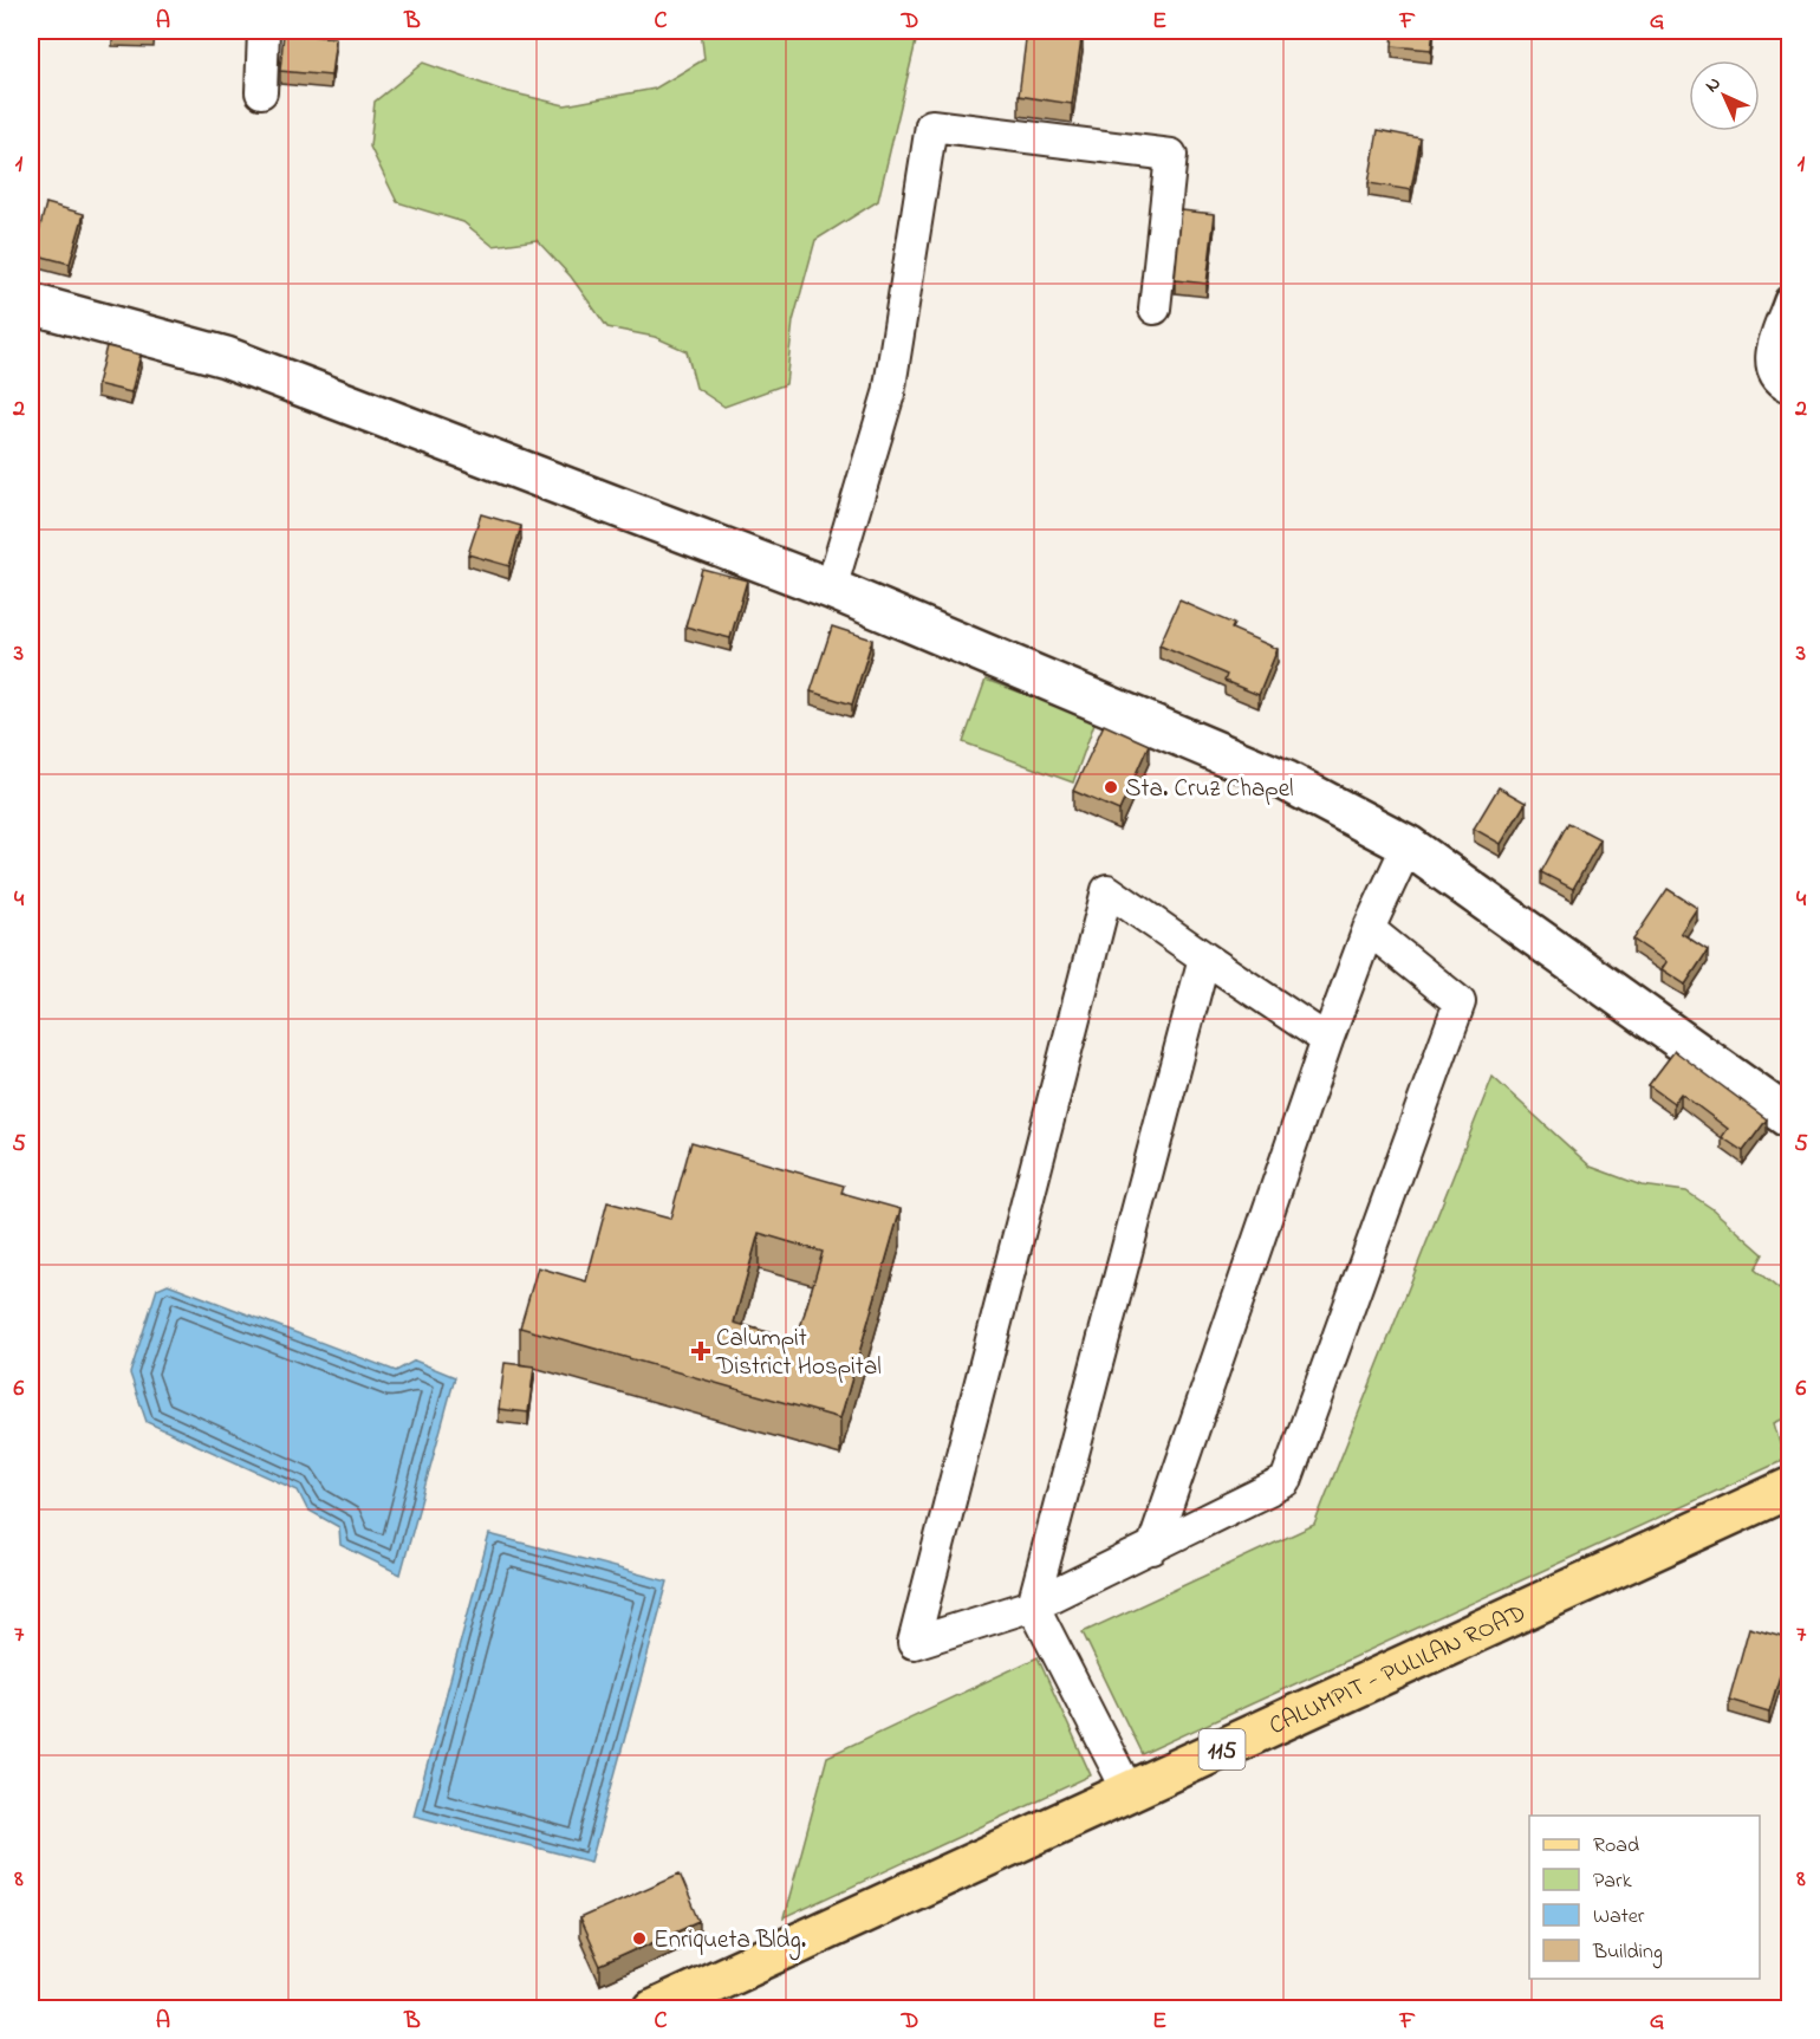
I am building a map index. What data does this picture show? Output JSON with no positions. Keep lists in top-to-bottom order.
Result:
{
  "streets": {
    "main road": ["CALUMPIT - PULILAN ROAD", "115"]
  },
  "places": {
    "other": ["Sta. Cruz Chapel", "Enriqueta Bldg."],
    "health": ["Calumpit District Hospital"]
  },
  "legend": [
    "Road",
    "Park",
    "Water",
    "Building"
  ],
  "north": "top left",
  "grid": {
    "columns": [
      "A",
      "B",
      "C",
      "D",
      "E",
      "F",
      "G"
    ],
    "rows": [
      "1",
      "2",
      "3",
      "4",
      "5",
      "6",
      "7",
      "8"
    ]
  }
}
